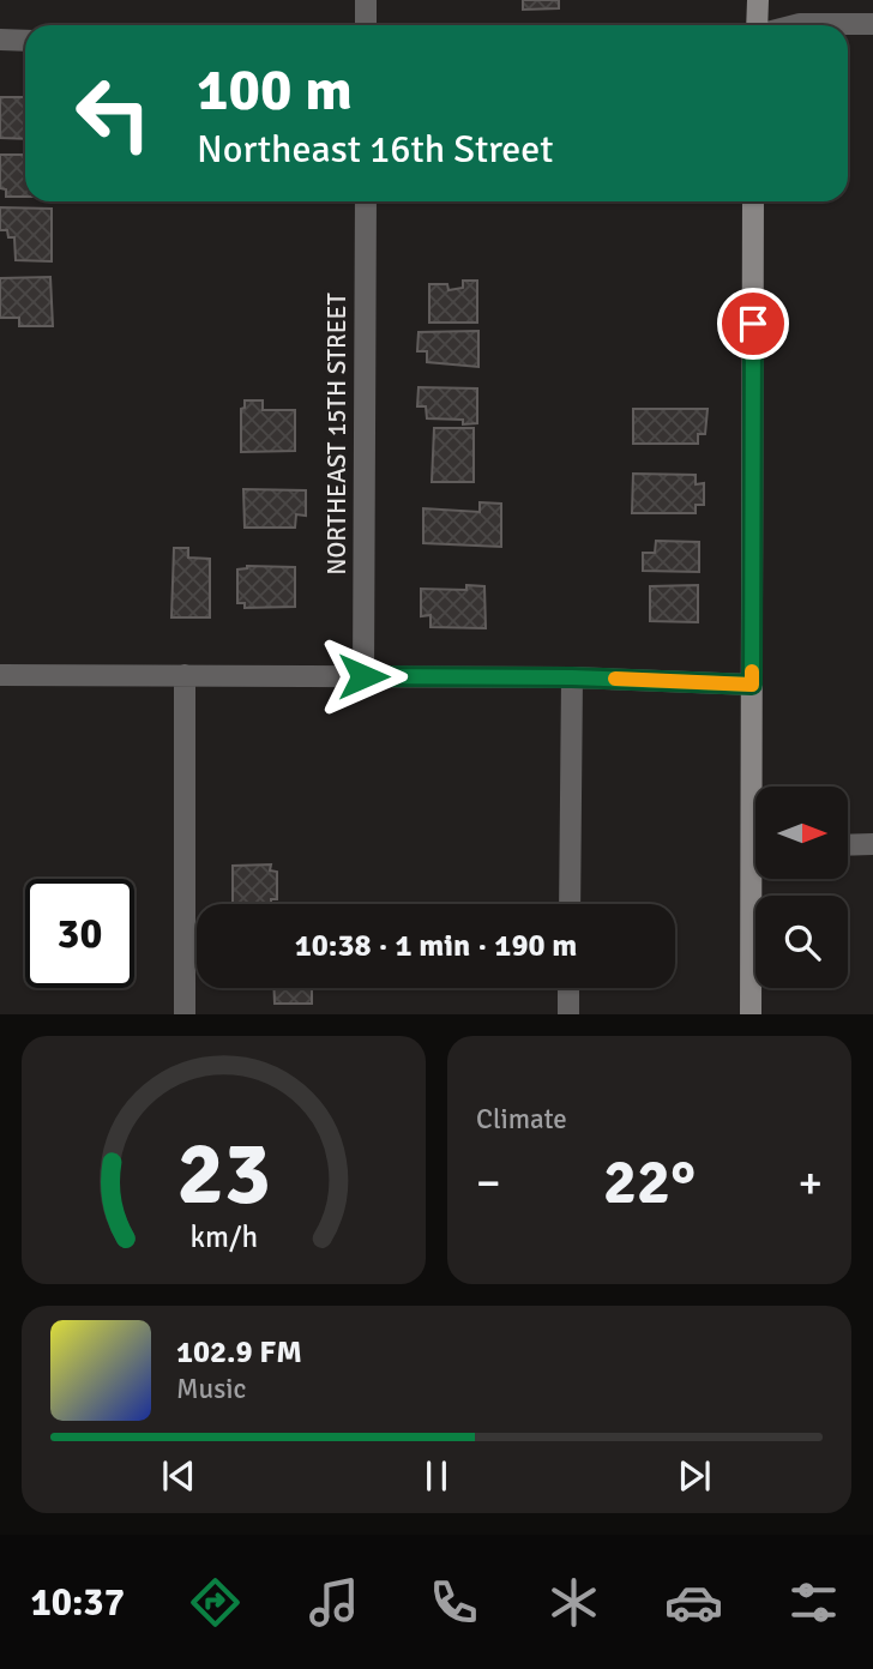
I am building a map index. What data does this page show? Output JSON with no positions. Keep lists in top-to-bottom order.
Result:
{
  "streets": {
    "street": ["NORTHEAST 15TH STREET"]
  },
  "north": "right",
  "page": {
    "turn": ["100 m", "Northeast 16th Street"],
    "limit": "30",
    "trip": "10:38 · 1 min · 190 m",
    "tile": "Climate",
    "heat": ["−", "22°", "+"],
    "song": ["102.9 FM", "Music"],
    "tabs": "10:37",
    "gauge": ["23", "km/h"]
  }
}
